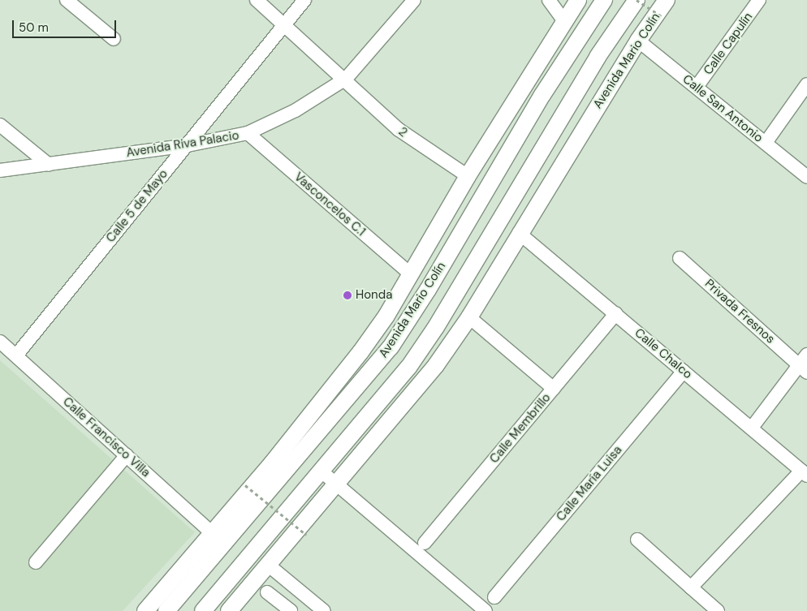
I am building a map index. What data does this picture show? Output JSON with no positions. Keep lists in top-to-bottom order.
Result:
{
  "streets": {
    "main road": ["Avenida Mario Colín"],
    "street": [
      "Calle Capulín",
      "Calle San Antonio",
      "2",
      "Avenida Riva Palacio",
      "Vasconcelos C.1",
      "Calle 5 de Mayo",
      "Privada Fresnos",
      "Calle Chalco",
      "Calle Membrillo",
      "Calle Francisco Villa",
      "Calle María Luisa"
    ]
  },
  "crossings": [
    ["Calle Capulín", "Calle San Antonio"],
    ["Avenida Mario Colín", "Calle San Antonio"],
    ["Avenida Mario Colín", "2"],
    ["Avenida Mario Colín", "Vasconcelos C.1"],
    ["Avenida Mario Colín", "Calle Chalco"],
    ["Avenida Mario Colín", "Calle Francisco Villa"],
    ["2", "Avenida Riva Palacio"],
    ["2", "Calle 5 de Mayo"],
    ["Avenida Riva Palacio", "Vasconcelos C.1"],
    ["Avenida Riva Palacio", "Calle 5 de Mayo"],
    ["Calle 5 de Mayo", "Calle Francisco Villa"],
    ["Calle Chalco", "Calle Membrillo"],
    ["Calle Chalco", "Calle María Luisa"]
  ],
  "places": ["Honda"],
  "scale_bar": "50 m"
}
